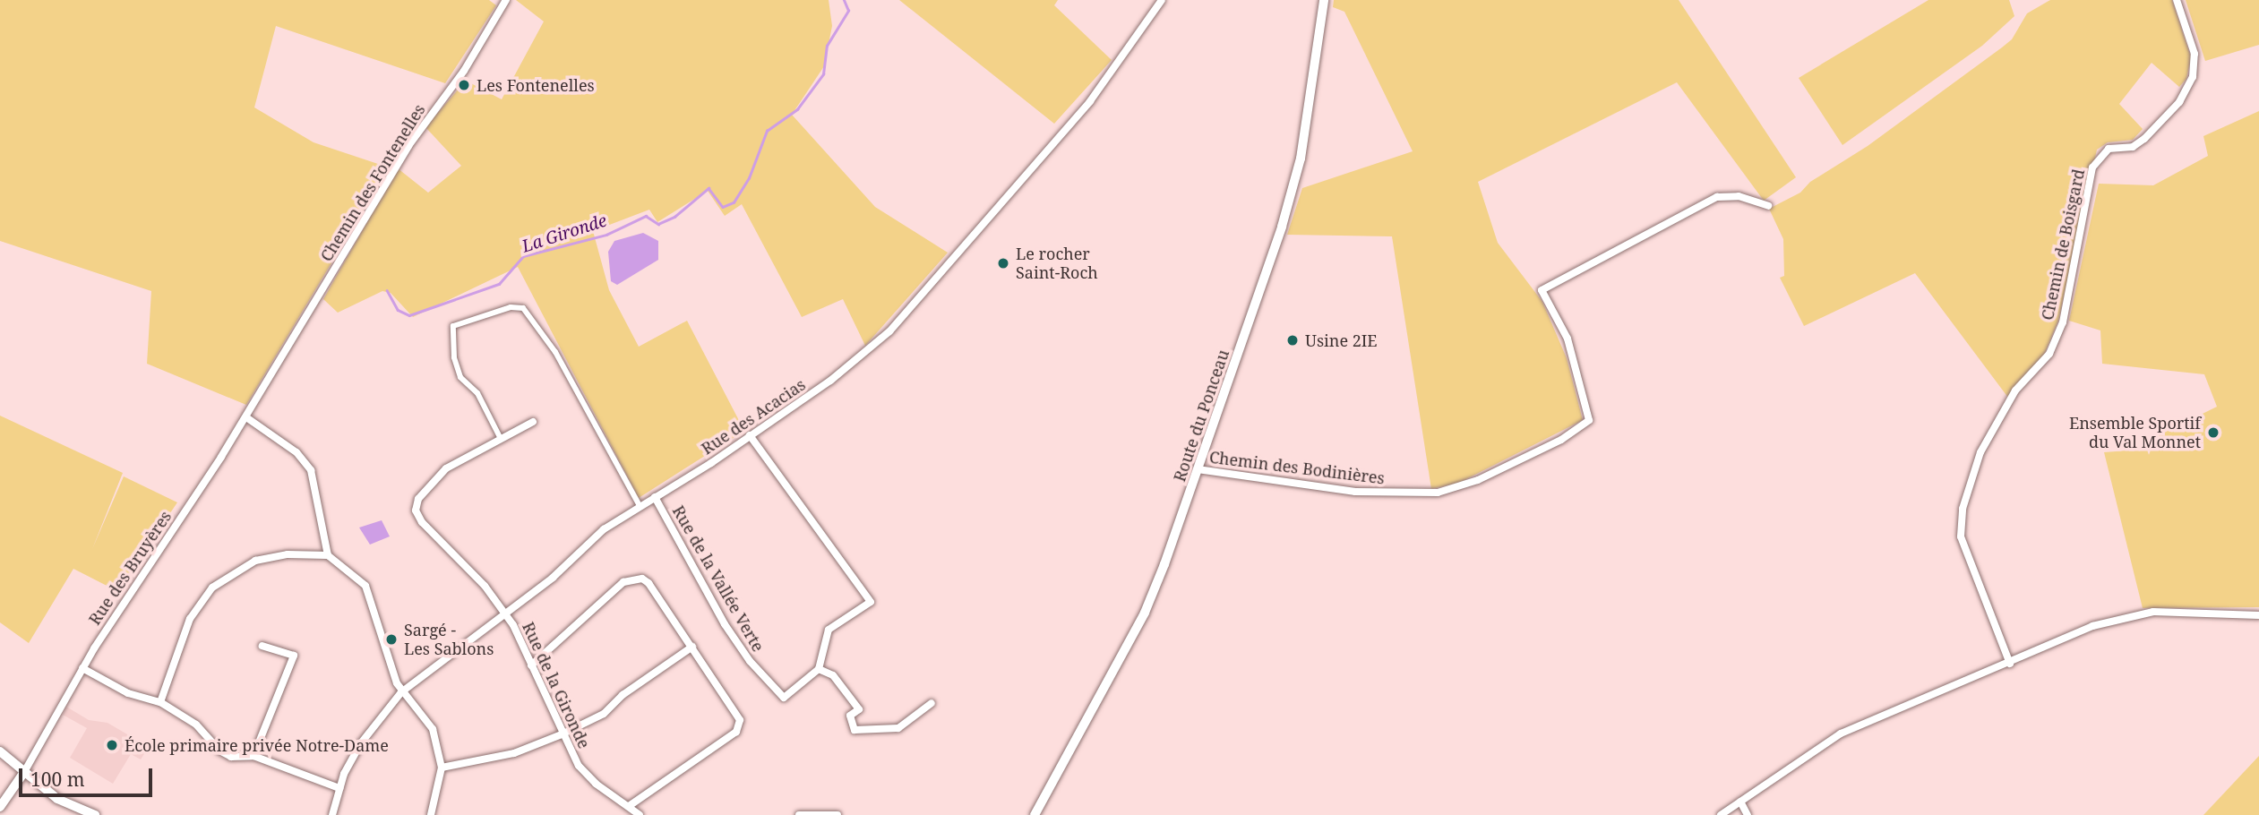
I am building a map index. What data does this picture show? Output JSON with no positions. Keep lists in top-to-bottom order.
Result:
{
  "streets": {
    "street": [
      "Chemin des Fontenelles",
      "Chemin de Boisgard",
      "Route du Ponceau",
      "Rue des Acacias",
      "Chemin des Bodinières",
      "Rue des Bruyères",
      "Rue de la Vallée Verte",
      "Rue de la Gironde"
    ]
  },
  "crossings": [
    ["Chemin des Fontenelles", "Rue des Bruyères"],
    ["Route du Ponceau", "Chemin des Bodinières"],
    ["Rue des Acacias", "Rue de la Vallée Verte"],
    ["Rue des Acacias", "Rue de la Gironde"]
  ],
  "water": ["La Gironde"],
  "places": [
    "Les Fontenelles",
    "Le rocher Saint-Roch",
    "Usine 2IE",
    "Ensemble Sportif du Val Monnet",
    "Sargé - Les Sablons",
    "École primaire privée Notre-Dame"
  ],
  "scale_bar": "100 m"
}
